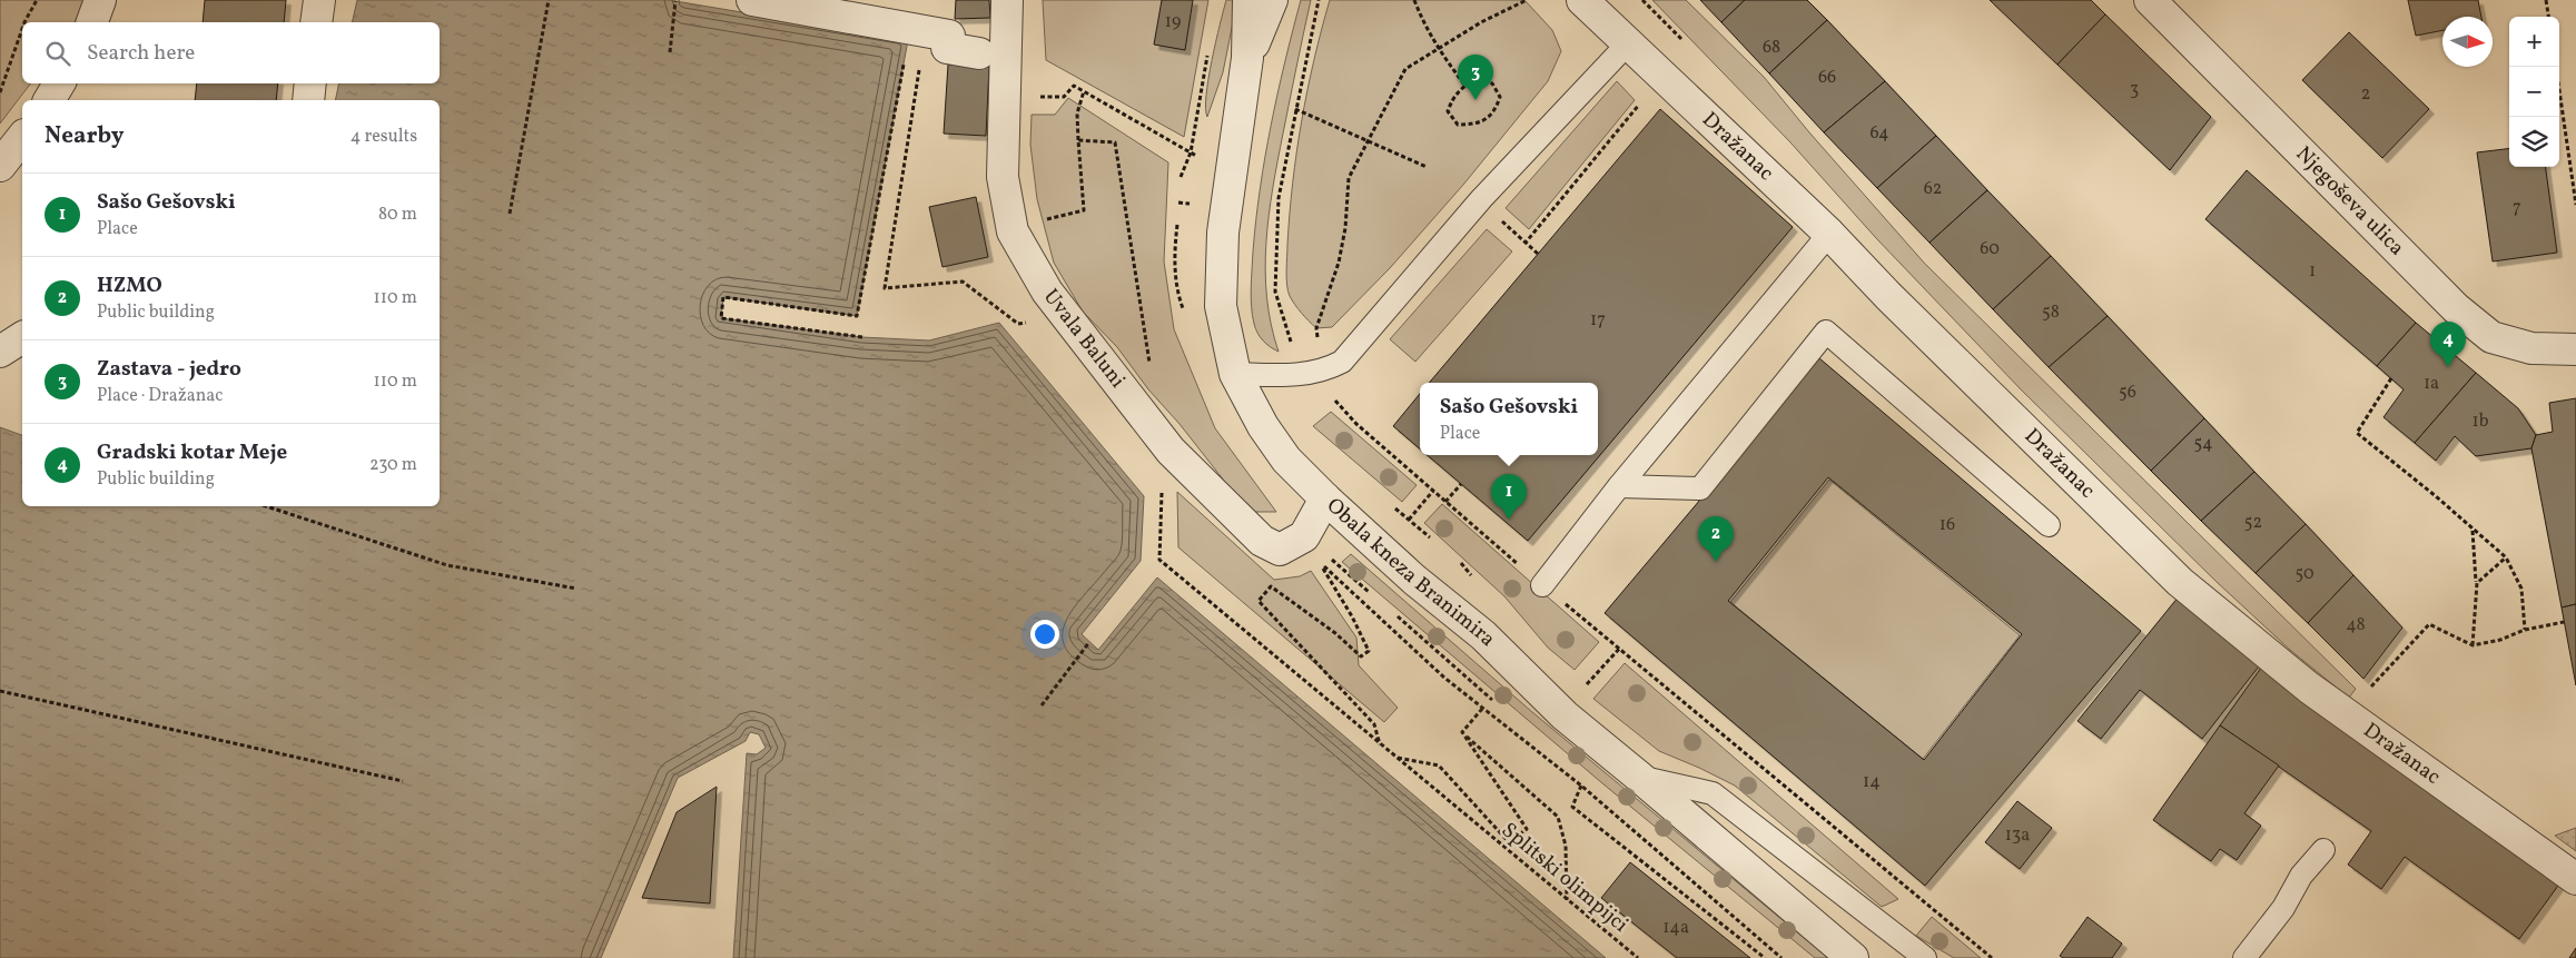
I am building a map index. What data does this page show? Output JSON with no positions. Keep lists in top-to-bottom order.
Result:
{
  "streets": {
    "street": [
      "Dražanac",
      "Njegoševa ulica",
      "Uvala Baluni",
      "Obala kneza Branimira"
    ],
    "path": ["Splitski olimpijci"]
  },
  "crossings": [
    ["Uvala Baluni", "Obala kneza Branimira"]
  ],
  "house_numbers": [
    "19",
    "68",
    "66",
    "3",
    "2",
    "64",
    "62",
    "7",
    "60",
    "1",
    "58",
    "17",
    "1a",
    "56",
    "1b",
    "54",
    "52",
    "16",
    "50",
    "48",
    "14",
    "13a",
    "14a"
  ],
  "north": "right",
  "page": {
    "map_buttons": ["+", "−"],
    "search": "Search here",
    "pins": [
      "3",
      "4",
      "1",
      "2"
    ],
    "heading": ["Nearby", "4 results"],
    "list": [
      {
        "mark": "1",
        "name": "Sašo Gešovski",
        "note": "Place",
        "value": "80 m"
      },
      {
        "mark": "2",
        "name": "HZMO",
        "note": "Public building",
        "value": "110 m"
      },
      {
        "mark": "3",
        "name": "Zastava - jedro",
        "note": "Place · Dražanac",
        "value": "110 m"
      },
      {
        "mark": "4",
        "name": "Gradski kotar Meje",
        "note": "Public building",
        "value": "230 m"
      }
    ],
    "popup": ["Sašo Gešovski", "Place"]
  }
}
